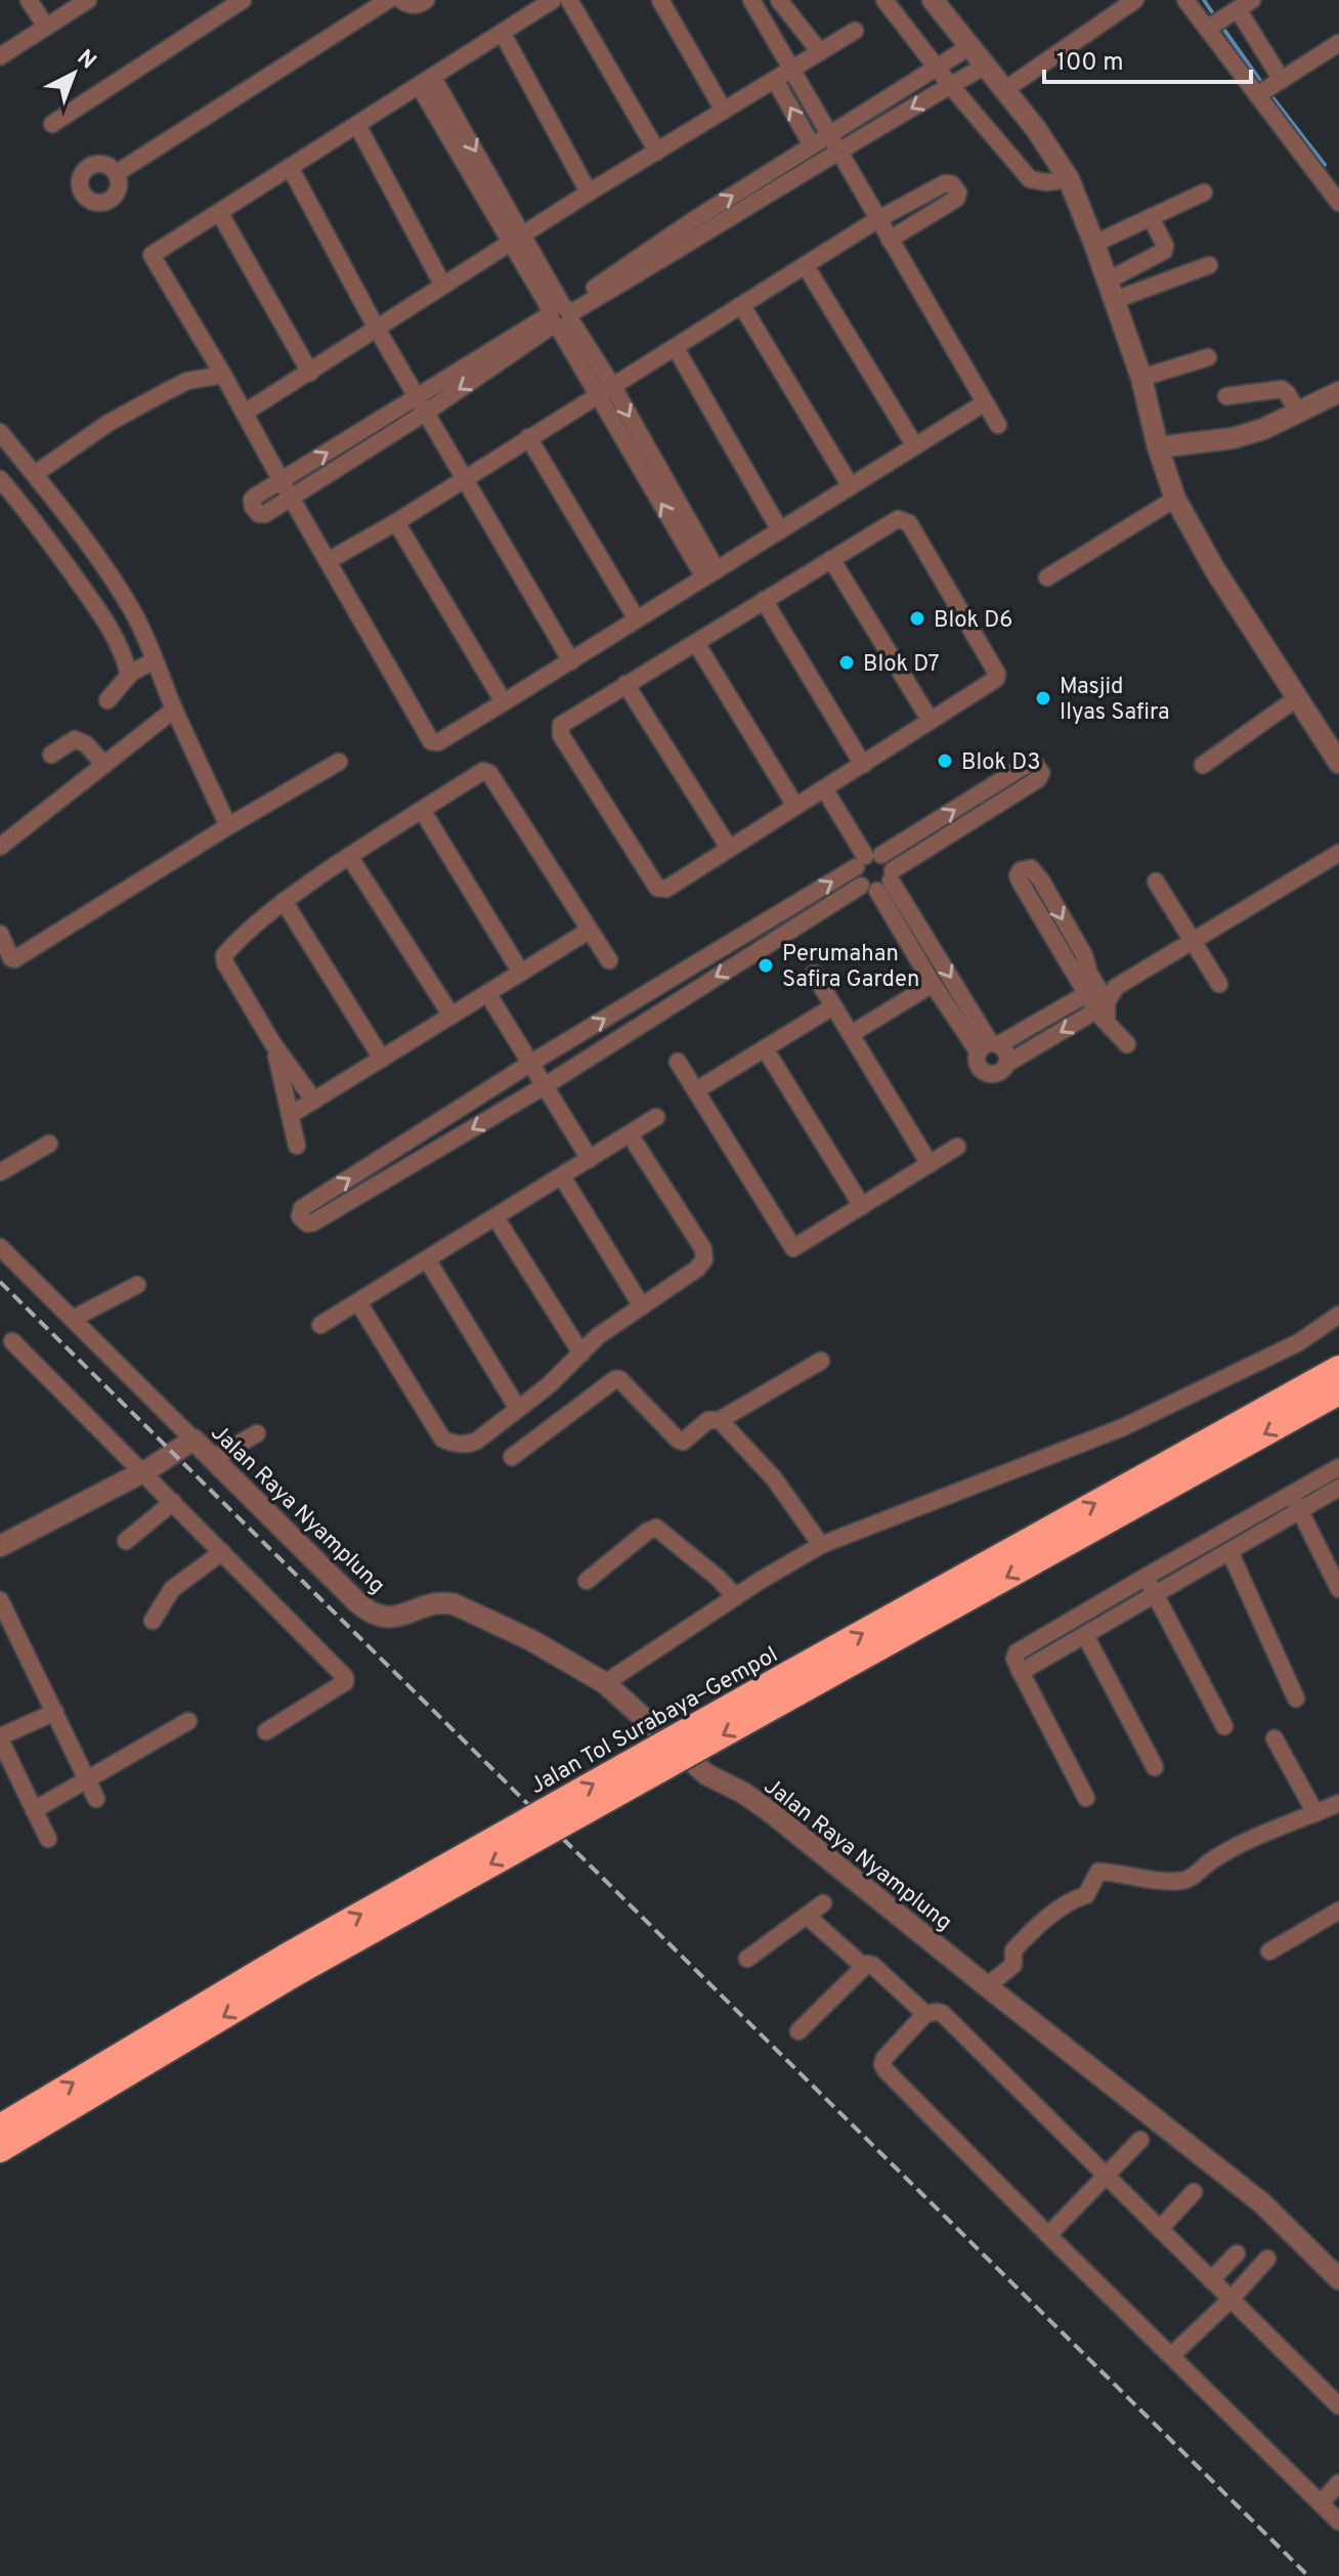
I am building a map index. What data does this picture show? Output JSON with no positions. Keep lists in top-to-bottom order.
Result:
{
  "streets": {
    "highway": ["Jalan Tol Surabaya–Gempol"],
    "street": ["Jalan Raya Nyamplung"]
  },
  "places": [
    "Blok D6",
    "Blok D7",
    "Masjid Ilyas Safira",
    "Blok D3",
    "Perumahan Safira Garden"
  ],
  "scale_bar": "100 m",
  "north": "top right"
}
